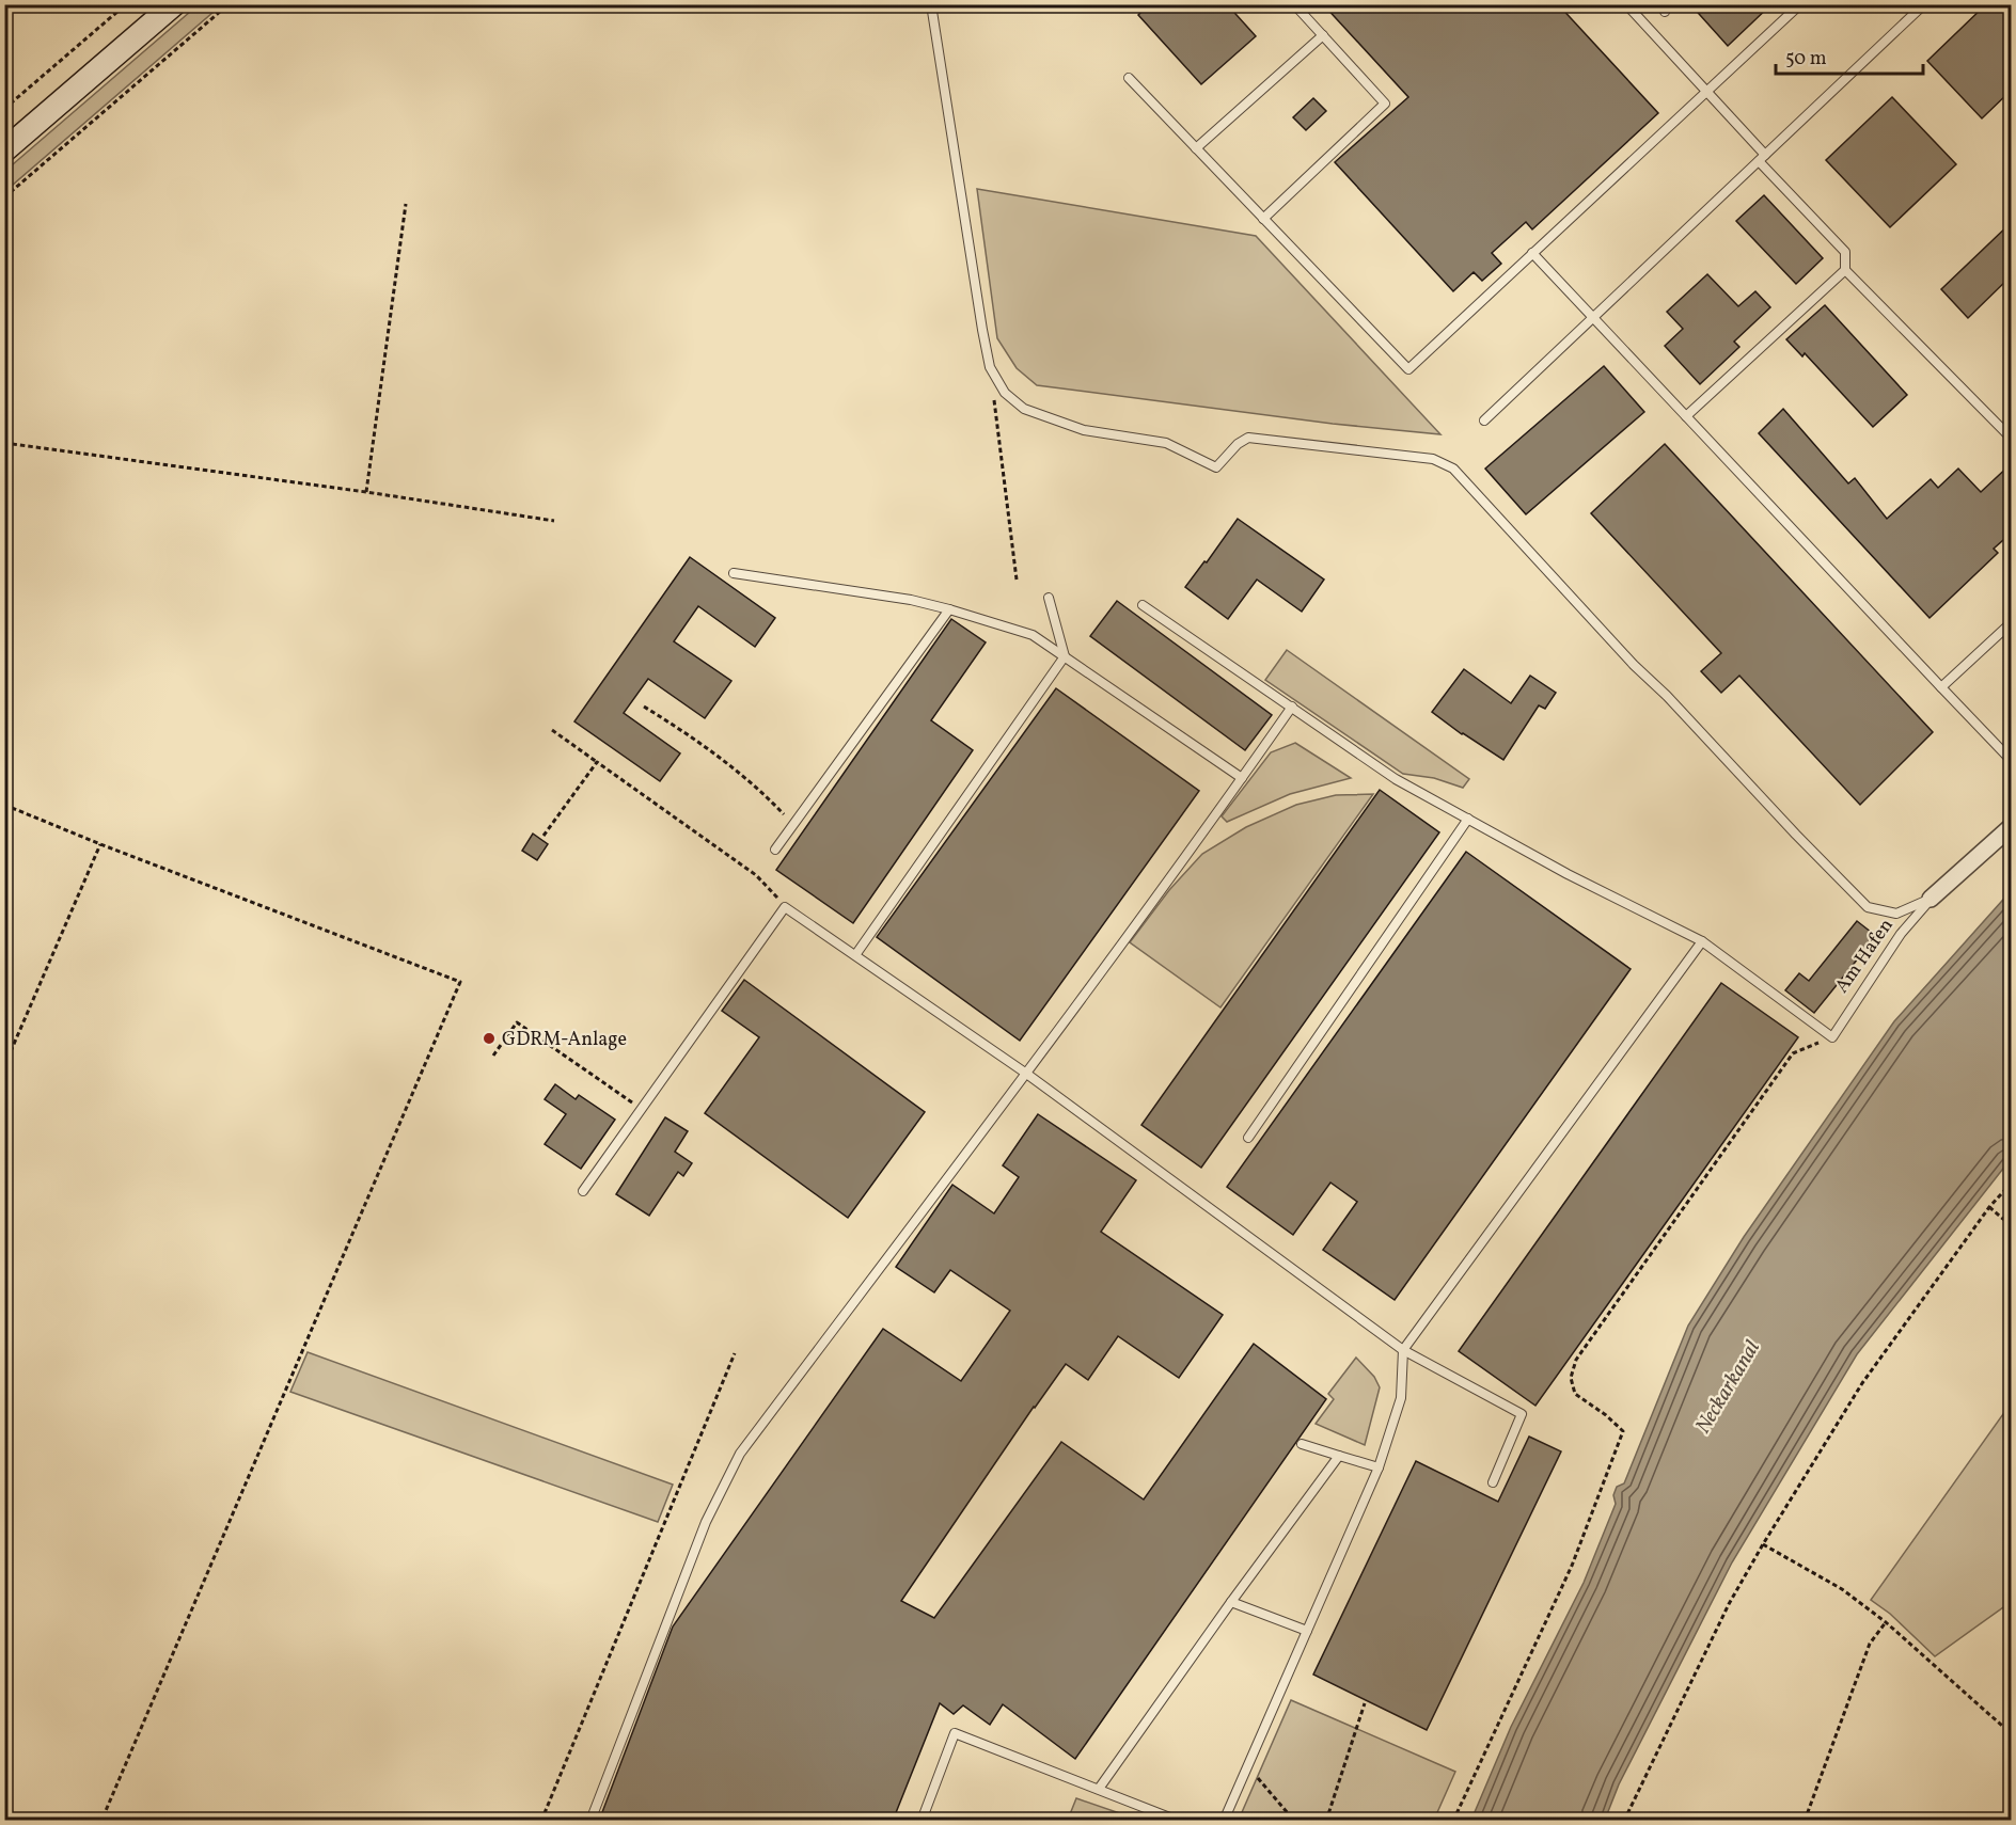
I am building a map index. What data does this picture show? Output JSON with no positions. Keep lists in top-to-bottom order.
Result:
{
  "streets": {
    "street": ["Am Hafen"]
  },
  "water": ["Neckarkanal"],
  "places": ["GDRM-Anlage"],
  "scale_bar": "50 m"
}
